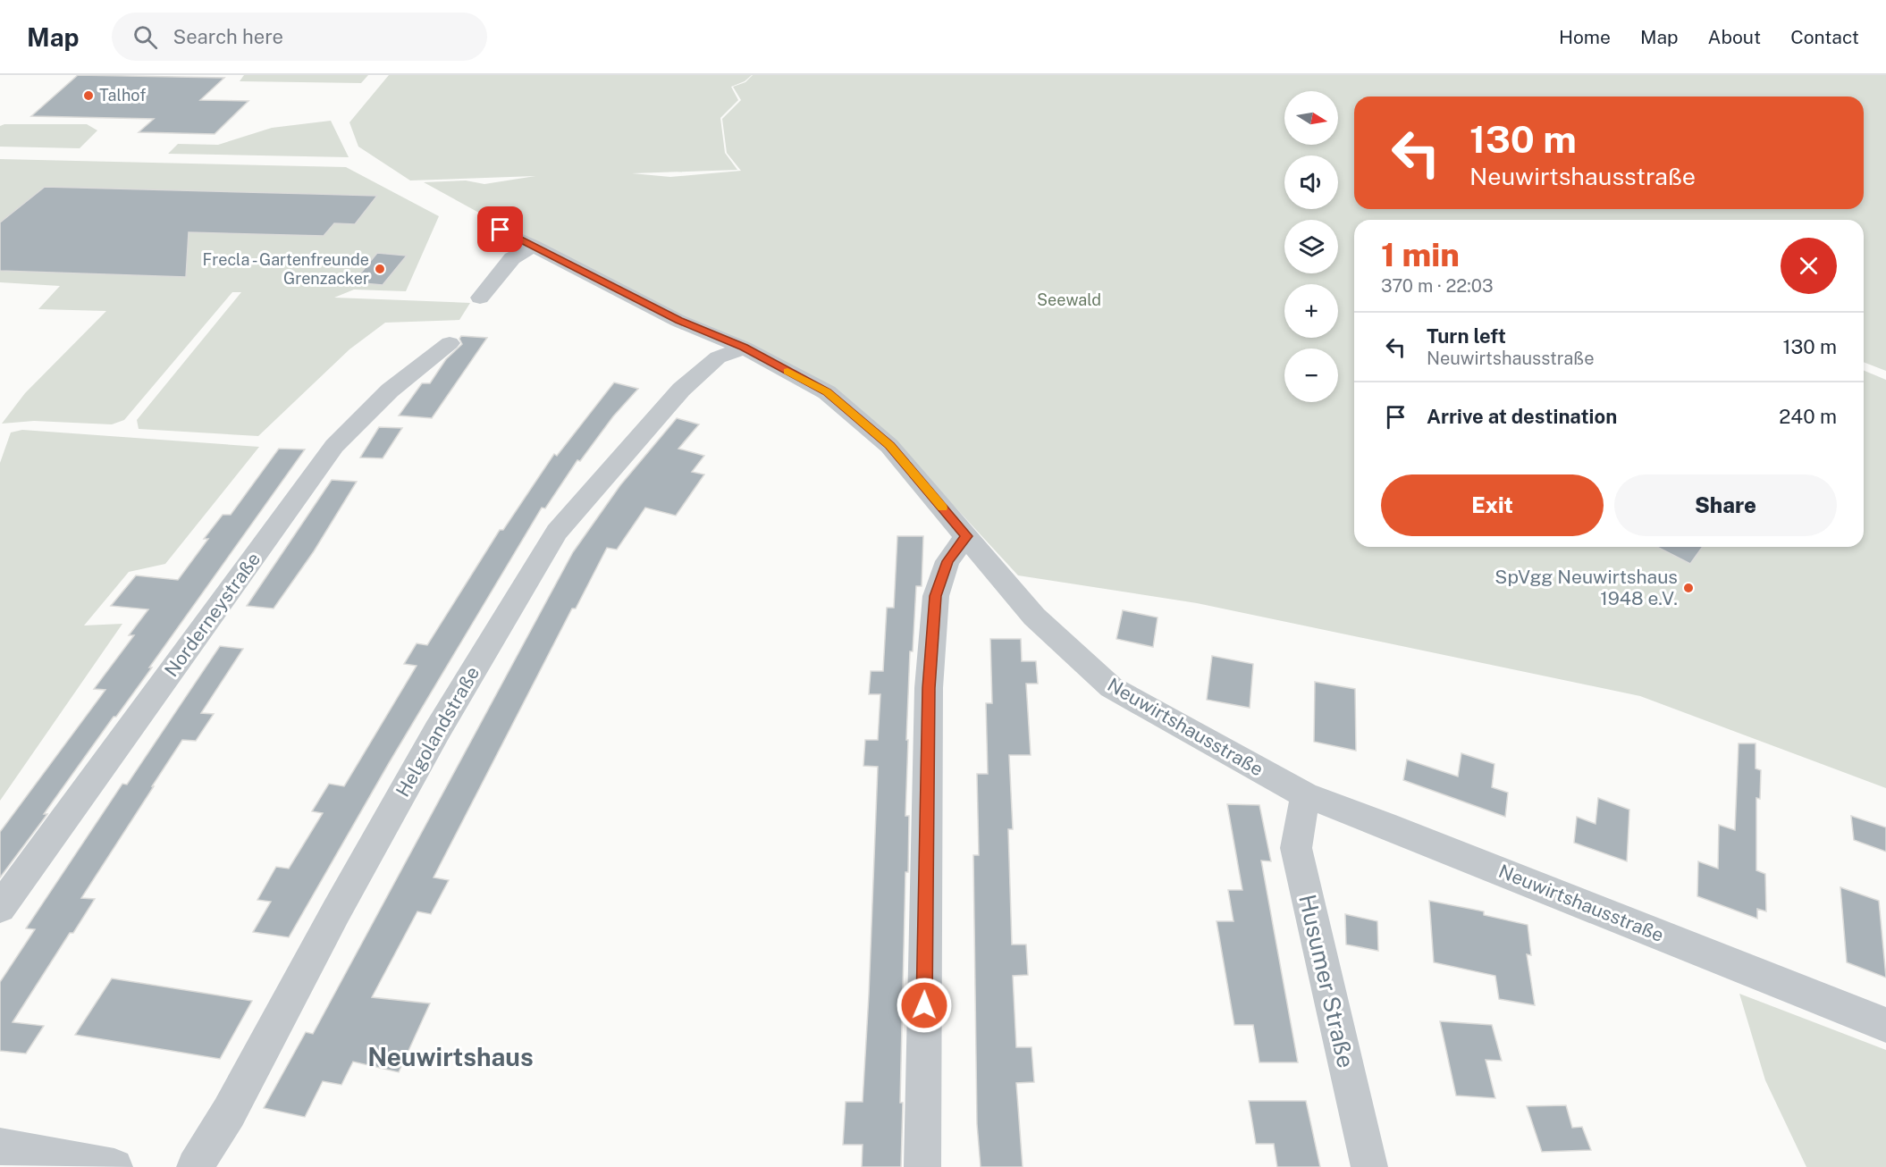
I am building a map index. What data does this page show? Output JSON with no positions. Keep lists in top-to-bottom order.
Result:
{
  "streets": {
    "street": [
      "Norderneystraße",
      "Neuwirtshausstraße",
      "Helgolandstraße",
      "Husumer Straße"
    ]
  },
  "crossings": [
    ["Neuwirtshausstraße", "Helgolandstraße"],
    ["Neuwirtshausstraße", "Husumer Straße"]
  ],
  "districts": ["Neuwirtshaus"],
  "parks": ["Seewald"],
  "places": ["Talhof", "Frecla - Gartenfreunde Grenzacker", "SpVgg Neuwirtshaus 1948 e.V."],
  "north": "right",
  "page": {
    "header": "Map",
    "search": "Search here",
    "nav": [
      "Home",
      "Map",
      "About",
      "Contact"
    ],
    "map_buttons": ["+", "−"],
    "turn": ["130 m", "Neuwirtshausstraße"],
    "heading": ["1 min", "370 m · 22:03"],
    "list": [
      {
        "name": "Turn left",
        "note": "Neuwirtshausstraße",
        "value": "130 m"
      },
      {
        "name": "Arrive at destination",
        "value": "240 m"
      }
    ],
    "buttons": ["Exit", "Share"]
  }
}
